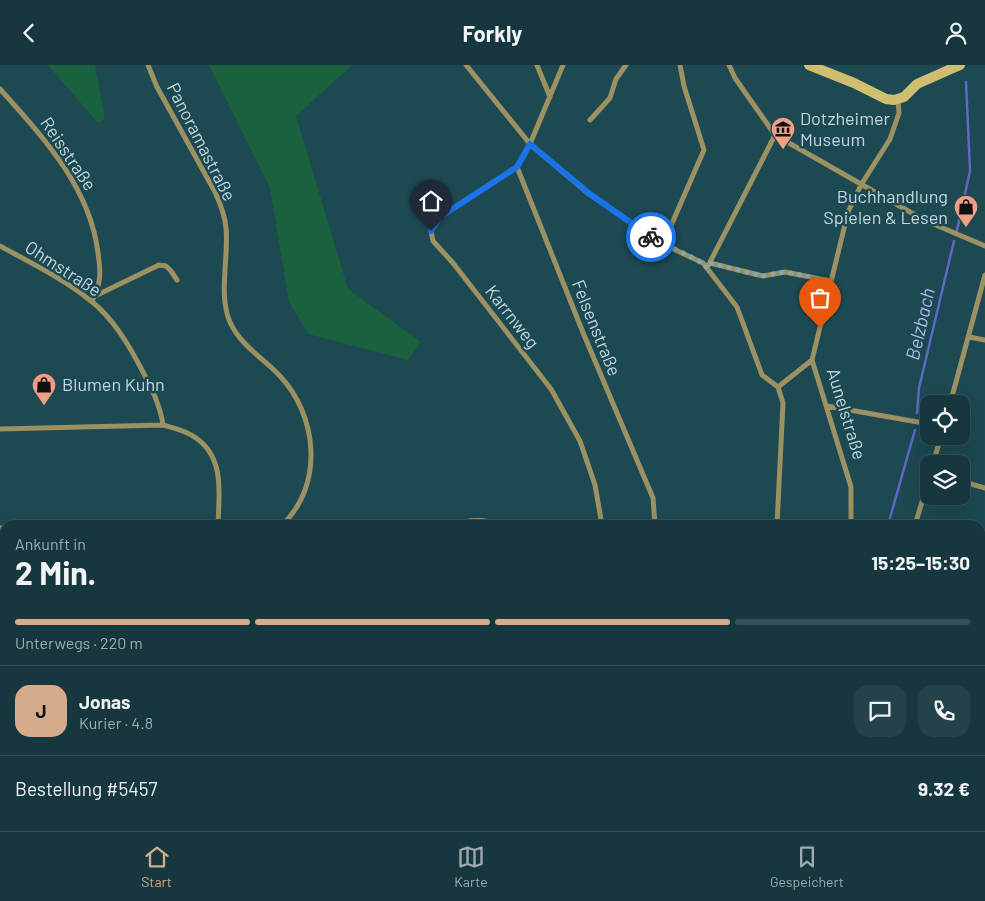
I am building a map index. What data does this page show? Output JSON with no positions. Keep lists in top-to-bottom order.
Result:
{
  "streets": {
    "street": [
      "Panoramastraße",
      "Reisstraße",
      "Ohmstraße",
      "Karrnweg",
      "Felsenstraße",
      "Aunelstraße"
    ]
  },
  "crossings": [
    ["Karrnweg", "Felsenstraße"]
  ],
  "water": ["Belzbach"],
  "places": {
    "museum": ["Dotzheimer Museum"],
    "shop": ["Buchhandlung Spielen & Lesen", "Blumen Kuhn"]
  },
  "page": {
    "header": "Forkly",
    "heading": ["2 Min.", "Ankunft in", "15:25–15:30"],
    "panel": [
      "Jonas",
      "Kurier · 4.8",
      "Bestellung #5457",
      "9.32 €"
    ],
    "bar": "Unterwegs · 220 m",
    "round": "J",
    "tabs": ["Start", "Karte", "Gespeichert"]
  }
}
